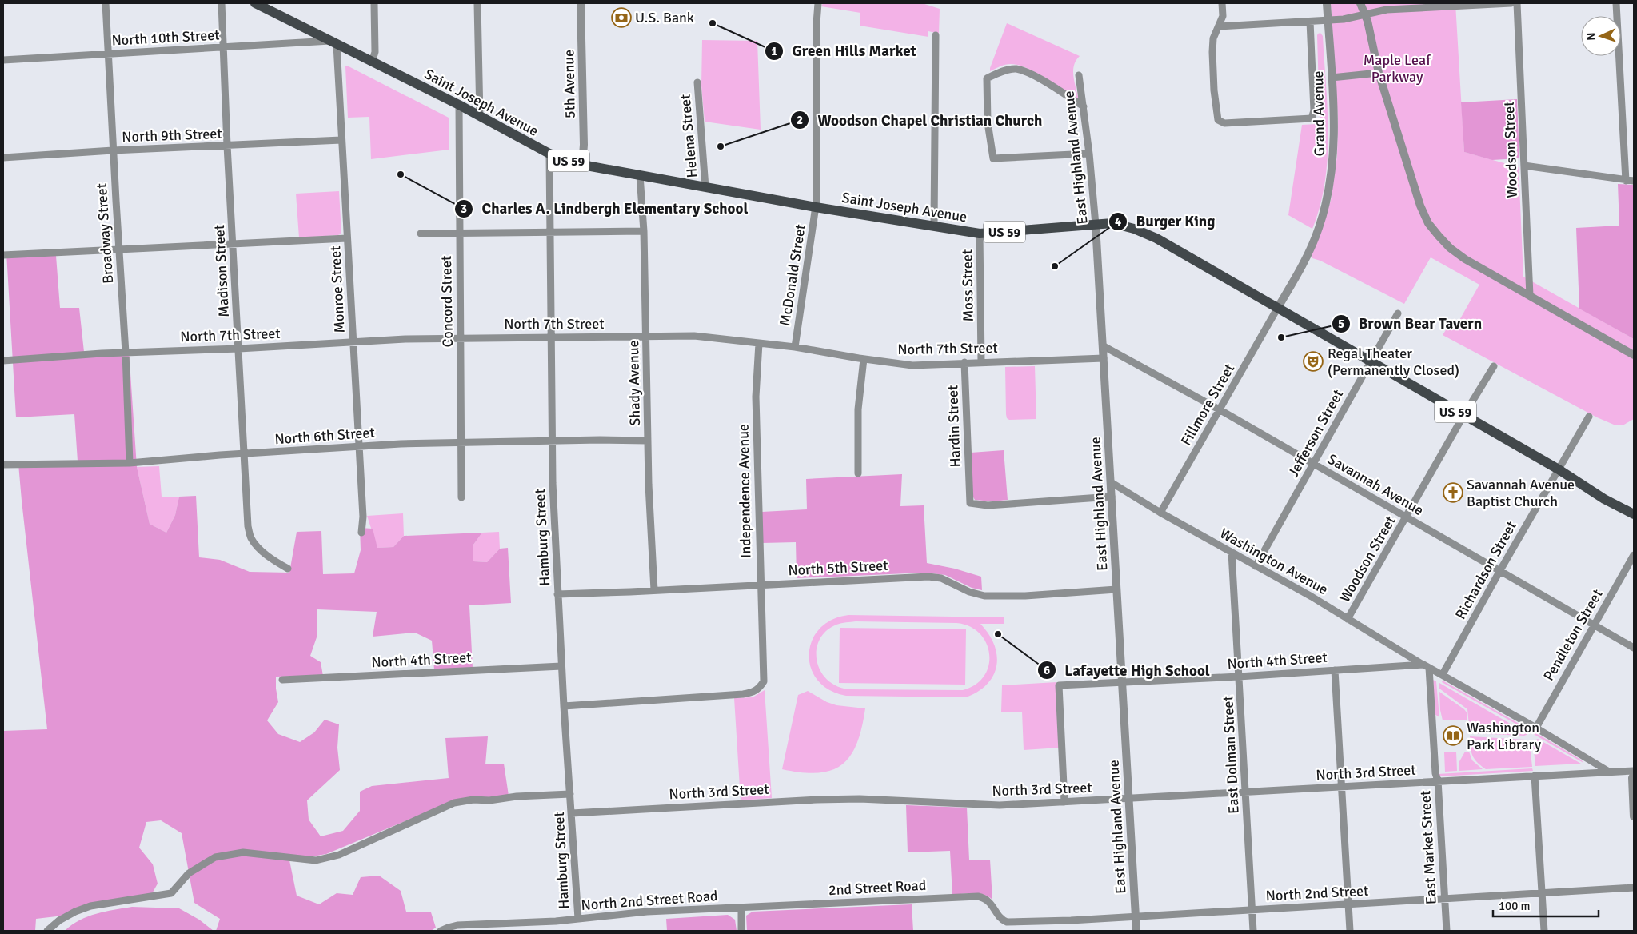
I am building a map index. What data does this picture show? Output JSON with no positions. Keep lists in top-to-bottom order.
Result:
{
  "streets": {
    "main road": ["Saint Joseph Avenue", "US 59"],
    "street": [
      "North 10th Street",
      "5th Avenue",
      "Grand Avenue",
      "North 9th Street",
      "Helena Street",
      "Woodson Street",
      "East Highland Avenue",
      "Broadway Street",
      "Madison Street",
      "McDonald Street",
      "Moss Street",
      "Monroe Street",
      "Concord Street",
      "North 7th Street",
      "Shady Avenue",
      "Fillmore Street",
      "Hardin Street",
      "Jefferson Street",
      "North 6th Street",
      "Savannah Avenue",
      "Independence Avenue",
      "Hamburg Street",
      "Washington Avenue",
      "North 5th Street",
      "Richardson Street",
      "Pendleton Street",
      "North 4th Street",
      "East Dolman Street",
      "North 3rd Street",
      "East Market Street",
      "2nd Street Road",
      "North 2nd Street",
      "North 2nd Street Road"
    ]
  },
  "crossings": [
    ["North 10th Street", "Saint Joseph Avenue"],
    ["North 10th Street", "Broadway Street"],
    ["North 10th Street", "Madison Street"],
    ["North 10th Street", "Monroe Street"],
    ["5th Avenue", "Saint Joseph Avenue"],
    ["Saint Joseph Avenue", "Grand Avenue"],
    ["Saint Joseph Avenue", "Helena Street"],
    ["Saint Joseph Avenue", "Woodson Street"],
    ["Saint Joseph Avenue", "East Highland Avenue"],
    ["Saint Joseph Avenue", "McDonald Street"],
    ["Saint Joseph Avenue", "Moss Street"],
    ["Saint Joseph Avenue", "Monroe Street"],
    ["Saint Joseph Avenue", "Concord Street"],
    ["Saint Joseph Avenue", "Shady Avenue"],
    ["Saint Joseph Avenue", "Fillmore Street"],
    ["Saint Joseph Avenue", "Jefferson Street"],
    ["Saint Joseph Avenue", "Hamburg Street"],
    ["Saint Joseph Avenue", "Richardson Street"],
    ["Grand Avenue", "Fillmore Street"],
    ["North 9th Street", "Broadway Street"],
    ["North 9th Street", "Madison Street"],
    ["North 9th Street", "Monroe Street"],
    ["Woodson Street", "Savannah Avenue"],
    ["Woodson Street", "Washington Avenue"],
    ["East Highland Avenue", "North 7th Street"],
    ["East Highland Avenue", "Hardin Street"],
    ["East Highland Avenue", "Savannah Avenue"],
    ["East Highland Avenue", "Washington Avenue"],
    ["East Highland Avenue", "North 5th Street"],
    ["East Highland Avenue", "North 4th Street"],
    ["East Highland Avenue", "North 3rd Street"],
    ["East Highland Avenue", "North 2nd Street"],
    ["Broadway Street", "North 7th Street"],
    ["Broadway Street", "North 6th Street"],
    ["Madison Street", "North 7th Street"],
    ["Madison Street", "North 6th Street"],
    ["McDonald Street", "North 7th Street"],
    ["Moss Street", "North 7th Street"],
    ["Monroe Street", "North 7th Street"],
    ["Monroe Street", "North 6th Street"],
    ["Concord Street", "North 7th Street"],
    ["Concord Street", "North 6th Street"],
    ["North 7th Street", "Shady Avenue"],
    ["North 7th Street", "Hardin Street"],
    ["North 7th Street", "Independence Avenue"],
    ["North 7th Street", "Hamburg Street"],
    ["Shady Avenue", "North 6th Street"],
    ["Shady Avenue", "North 5th Street"],
    ["Fillmore Street", "Savannah Avenue"],
    ["Fillmore Street", "Washington Avenue"],
    ["Jefferson Street", "Savannah Avenue"],
    ["Jefferson Street", "Washington Avenue"],
    ["North 6th Street", "Hamburg Street"],
    ["Savannah Avenue", "Richardson Street"],
    ["Savannah Avenue", "Pendleton Street"],
    ["Independence Avenue", "Hamburg Street"],
    ["Independence Avenue", "North 5th Street"],
    ["Hamburg Street", "North 5th Street"],
    ["Hamburg Street", "North 4th Street"],
    ["Hamburg Street", "North 3rd Street"],
    ["Hamburg Street", "North 2nd Street Road"],
    ["Washington Avenue", "North 4th Street"],
    ["Washington Avenue", "East Dolman Street"],
    ["Washington Avenue", "East Market Street"],
    ["Richardson Street", "North 4th Street"],
    ["North 4th Street", "East Dolman Street"],
    ["North 4th Street", "North 3rd Street"],
    ["North 4th Street", "East Market Street"],
    ["East Dolman Street", "North 3rd Street"],
    ["East Dolman Street", "North 2nd Street"],
    ["North 3rd Street", "East Market Street"],
    ["East Market Street", "North 2nd Street"],
    ["2nd Street Road", "North 2nd Street"],
    ["2nd Street Road", "North 2nd Street Road"]
  ],
  "parks": ["Maple Leaf Parkway"],
  "places": {
    "bank": ["U.S. Bank"],
    "other": [
      "Green Hills Market",
      "Woodson Chapel Christian Church",
      "Charles A. Lindbergh Elementary School",
      "Burger King",
      "Brown Bear Tavern",
      "Lafayette High School"
    ],
    "theatre": ["Regal Theater (Permanently Closed)"],
    "church": ["Savannah Avenue Baptist Church"],
    "library": ["Washington Park Library"]
  },
  "scale_bar": "100 m",
  "north": "left"
}
